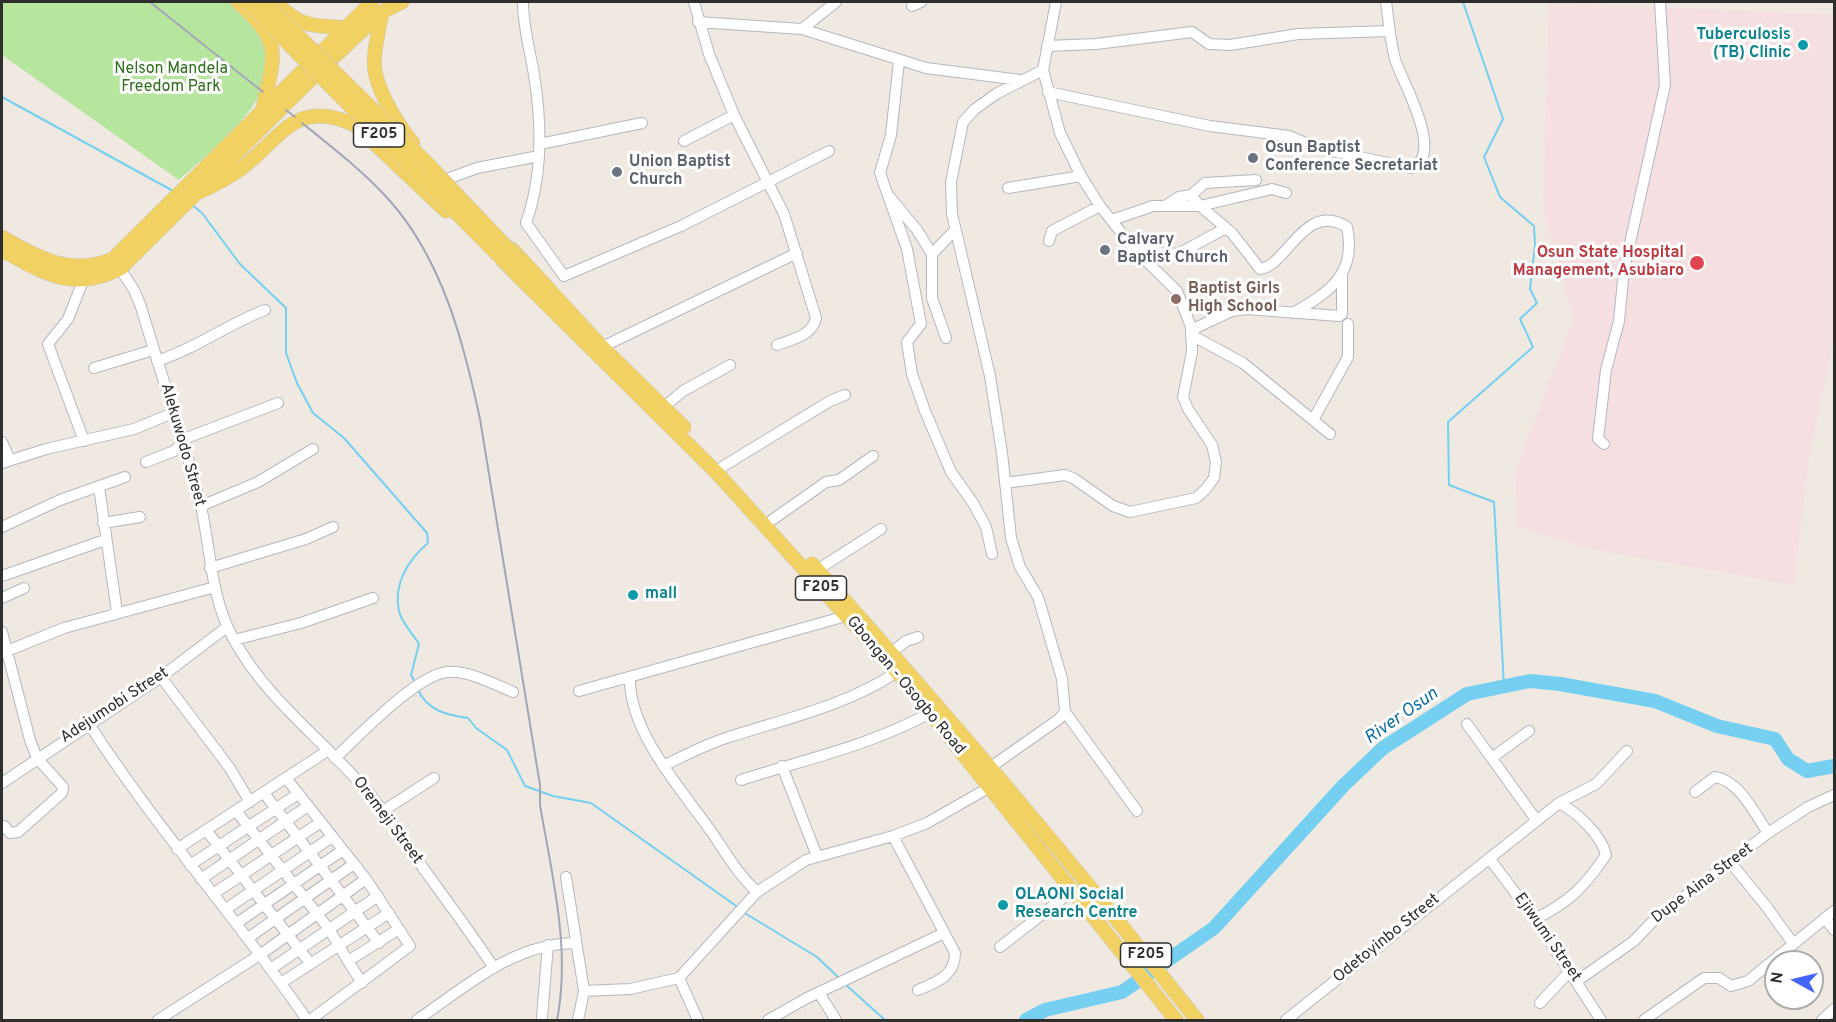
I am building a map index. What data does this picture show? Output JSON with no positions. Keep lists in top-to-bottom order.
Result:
{
  "streets": {
    "main road": ["F205", "Gbongan - Osogbo Road"],
    "street": [
      "Alekuwodo Street",
      "Adejumobi Street",
      "Oremeji Street",
      "Dupe Aina Street",
      "Ejiwumi Street",
      "Odetoyinbo Street"
    ]
  },
  "crossings": [
    ["F205", "Gbongan - Osogbo Road"],
    ["Alekuwodo Street", "Adejumobi Street"],
    ["Alekuwodo Street", "Oremeji Street"],
    ["Adejumobi Street", "Oremeji Street"],
    ["Dupe Aina Street", "Ejiwumi Street"],
    ["Ejiwumi Street", "Odetoyinbo Street"]
  ],
  "water": ["River Osun"],
  "parks": ["Nelson Mandela Freedom Park"],
  "places": [
    "Tuberculosis (TB) Clinic",
    "Osun Baptist Conference Secretariat",
    "Union Baptist Church",
    "Calvary Baptist Church",
    "Osun State Hospital Management, Asubiaro",
    "Baptist Girls High School",
    "mall",
    "OLAONI Social Research Centre"
  ],
  "north": "left"
}
